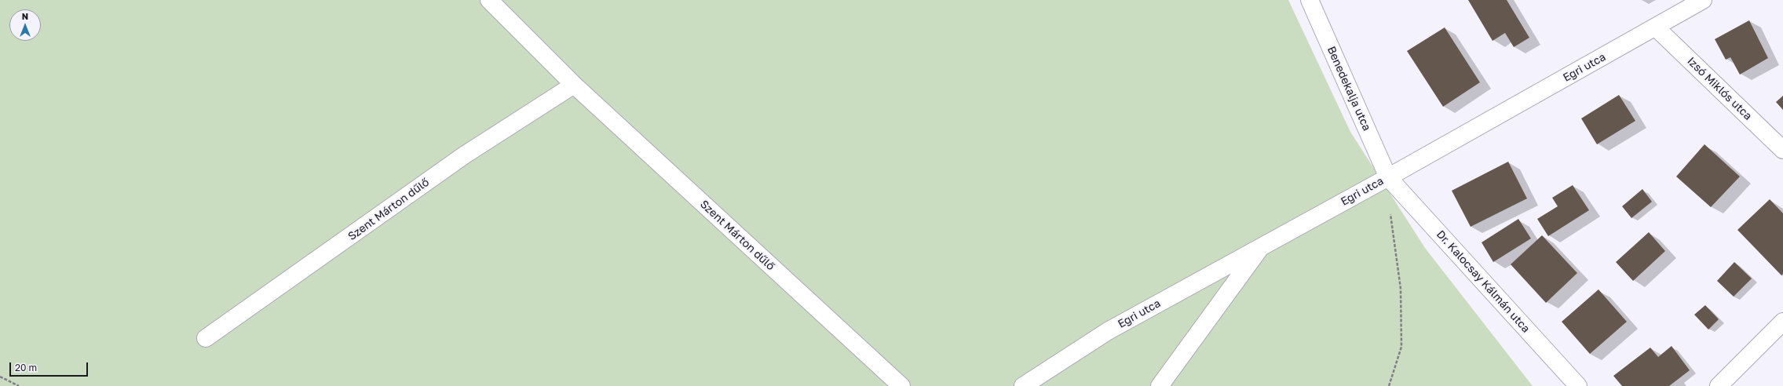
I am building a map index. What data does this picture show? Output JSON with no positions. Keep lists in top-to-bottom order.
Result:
{
  "streets": {
    "street": [
      "Egri utca",
      "Benedekalja utca",
      "Izsó Miklós utca",
      "Szent Márton dűlő",
      "Dr. Kalocsay Kálmán utca"
    ]
  },
  "crossings": [
    ["Egri utca", "Benedekalja utca"],
    ["Egri utca", "Izsó Miklós utca"],
    ["Egri utca", "Dr. Kalocsay Kálmán utca"],
    ["Benedekalja utca", "Dr. Kalocsay Kálmán utca"]
  ],
  "scale_bar": "20 m",
  "north": "top"
}
